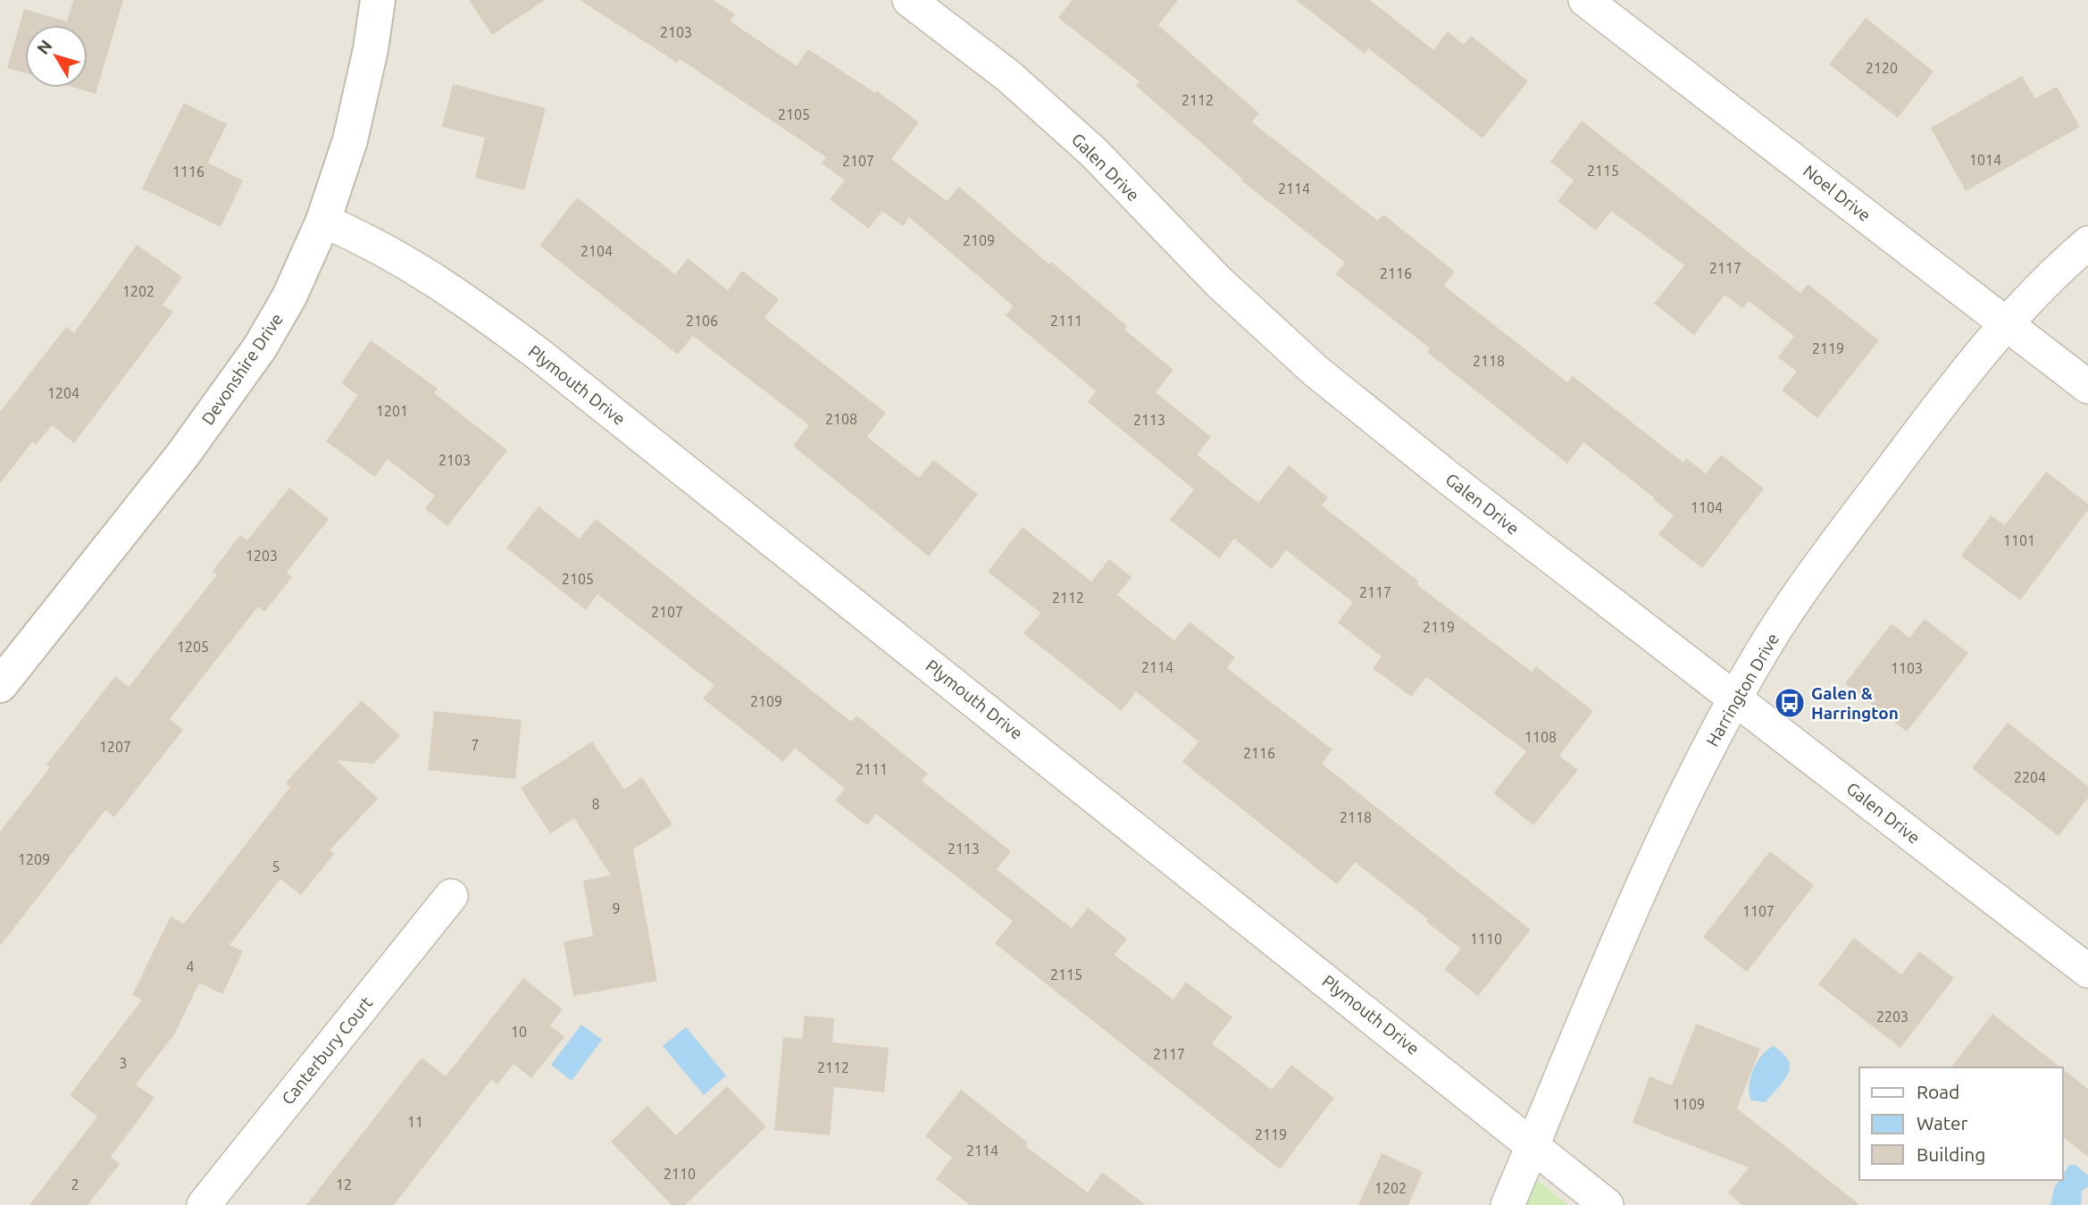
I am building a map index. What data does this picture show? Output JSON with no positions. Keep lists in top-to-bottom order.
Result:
{
  "streets": {
    "street": [
      "Galen Drive",
      "Noel Drive",
      "Devonshire Drive",
      "Plymouth Drive",
      "Harrington Drive",
      "Canterbury Court"
    ]
  },
  "crossings": [
    ["Galen Drive", "Harrington Drive"],
    ["Noel Drive", "Harrington Drive"],
    ["Devonshire Drive", "Plymouth Drive"],
    ["Plymouth Drive", "Harrington Drive"]
  ],
  "places": {
    "bus stop": ["Galen & Harrington"]
  },
  "house_numbers": [
    "2103",
    "2120",
    "2112",
    "2105",
    "1014",
    "2107",
    "2115",
    "1116",
    "2114",
    "2109",
    "2104",
    "2117",
    "2116",
    "1202",
    "2106",
    "2111",
    "2119",
    "2118",
    "1204",
    "1201",
    "2108",
    "2113",
    "2103",
    "1104",
    "1101",
    "1203",
    "2105",
    "2117",
    "2112",
    "2107",
    "2119",
    "1205",
    "2114",
    "1103",
    "2109",
    "1108",
    "7",
    "1207",
    "2116",
    "2111",
    "2204",
    "8",
    "2118",
    "2113",
    "1209",
    "5",
    "9",
    "1107",
    "1110",
    "4",
    "2115",
    "2203",
    "10",
    "2117",
    "3",
    "2112",
    "1109",
    "11",
    "2119",
    "2114",
    "2110",
    "2",
    "12",
    "1202"
  ],
  "legend": ["Road", "Water", "Building"],
  "north": "top left"
}
